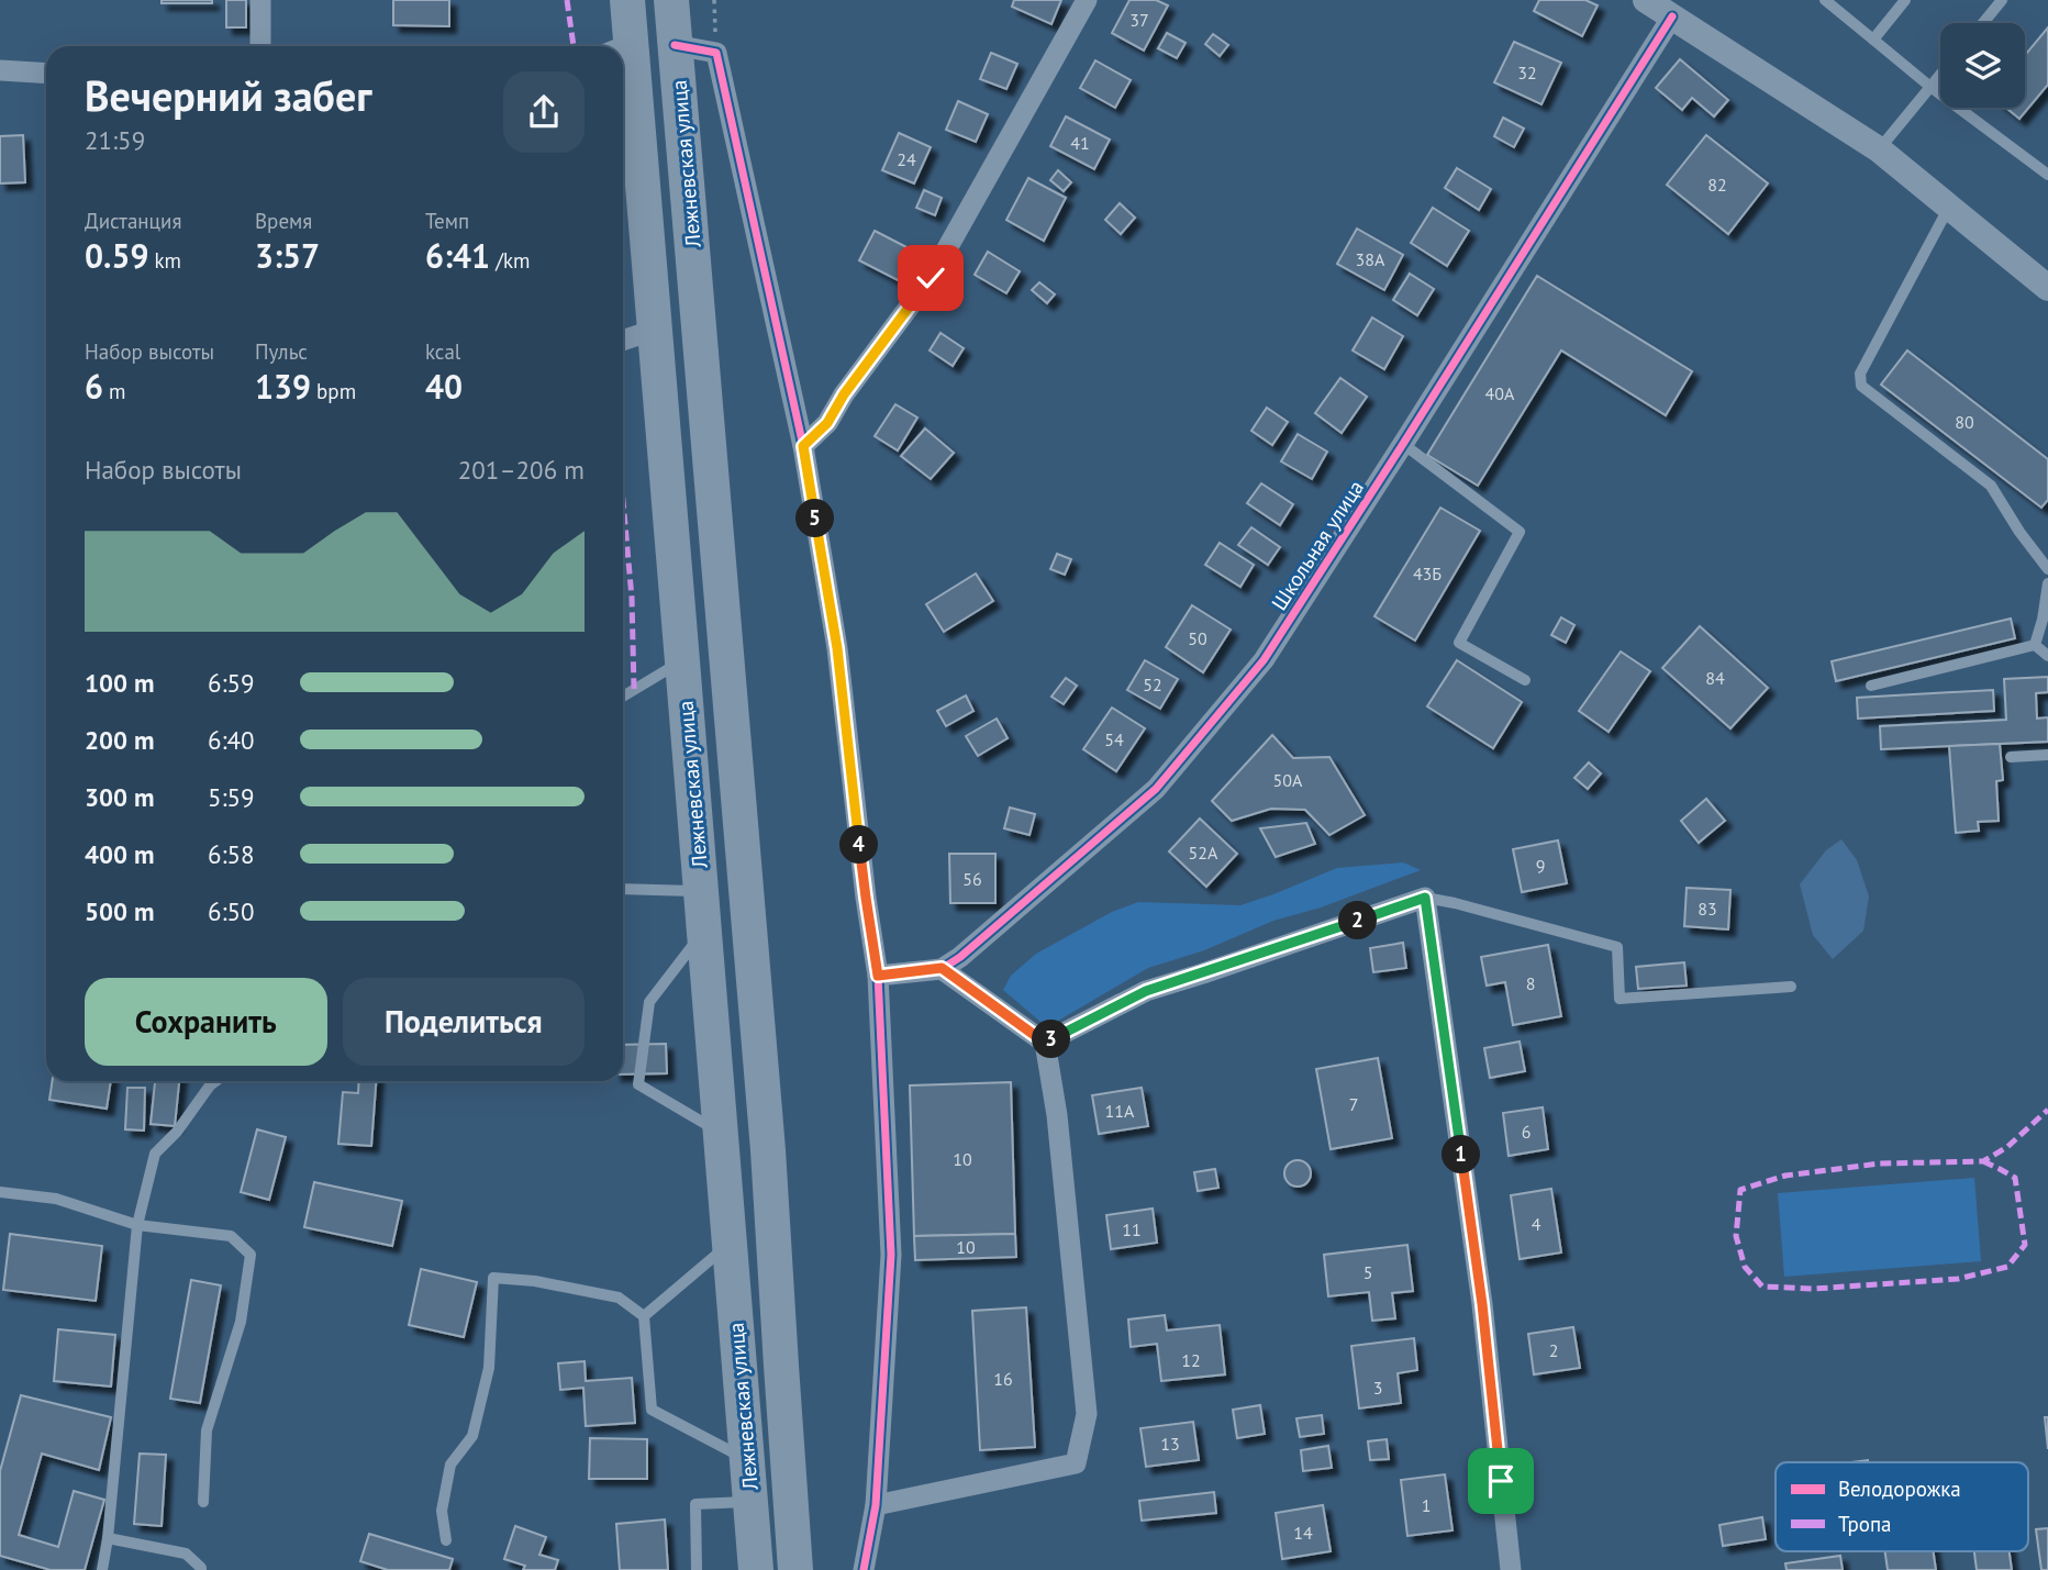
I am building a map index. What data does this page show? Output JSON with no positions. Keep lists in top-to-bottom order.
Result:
{
  "streets": {
    "highway": ["Лежневская улица"],
    "street": ["Школьная улица"]
  },
  "house_numbers": [
    "37",
    "32",
    "41",
    "24",
    "82",
    "38А",
    "40А",
    "80",
    "43Б",
    "50",
    "84",
    "52",
    "54",
    "50А",
    "52А",
    "9",
    "56",
    "83",
    "8",
    "7",
    "11А",
    "6",
    "10",
    "4",
    "11",
    "10",
    "5",
    "2",
    "12",
    "16",
    "3",
    "13",
    "1",
    "14"
  ],
  "legend": ["Велодорожка", "Тропа"],
  "page": {
    "heading": ["Вечерний забег", "21:59"],
    "stats": [
      ["Дистанция", "0.59 km"],
      ["Время", "3:57"],
      ["Темп", "6:41 /km"],
      ["Набор высоты", "6 m"],
      ["Пульс", "139 bpm"],
      ["kcal", "40"]
    ],
    "chart": ["Набор высоты", "201–206 m"],
    "pins": [
      "5",
      "4",
      "2",
      "3",
      "1"
    ],
    "list": [
      {
        "name": "100 m",
        "note": "6:59"
      },
      {
        "name": "200 m",
        "note": "6:40"
      },
      {
        "name": "300 m",
        "note": "5:59"
      },
      {
        "name": "400 m",
        "note": "6:58"
      },
      {
        "name": "500 m",
        "note": "6:50"
      }
    ],
    "buttons": ["Сохранить", "Поделиться"]
  }
}
